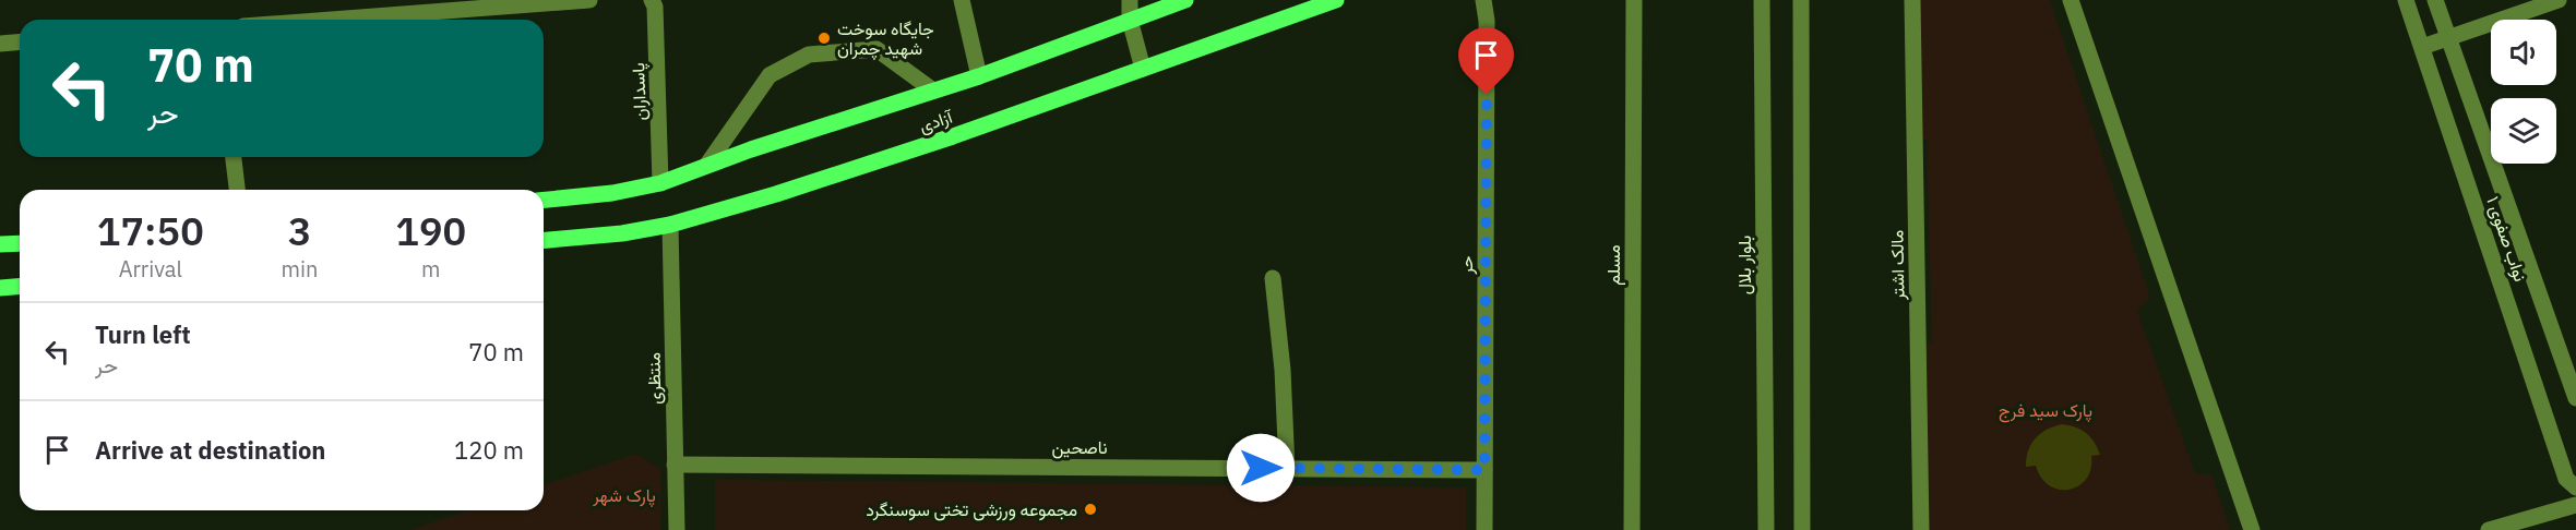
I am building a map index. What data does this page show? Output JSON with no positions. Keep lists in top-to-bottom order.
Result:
{
  "streets": {
    "main road": ["آزادی"],
    "street": [
      "پاسداران",
      "نواب صفوی ۱",
      "حر",
      "مسلم",
      "بلوار بلال",
      "مالک اشتر",
      "منتظری",
      "ناصحین"
    ]
  },
  "crossings": [
    ["پاسداران", "آزادی"],
    ["آزادی", "منتظری"],
    ["حر", "ناصحین"],
    ["منتظری", "ناصحین"]
  ],
  "parks": ["پارک سید فرج", "پارک شهر"],
  "places": ["جایگاه سوخت شهید چمران", "مجموعه ورزشی تختی سوسنگرد"],
  "page": {
    "turn": ["70 m", "حر"],
    "eta": [
      "17:50",
      "Arrival",
      "3",
      "min",
      "190",
      "m"
    ],
    "list": [
      {
        "name": "Turn left",
        "note": "حر",
        "value": "70 m"
      },
      {
        "name": "Arrive at destination",
        "value": "120 m"
      }
    ]
  }
}
